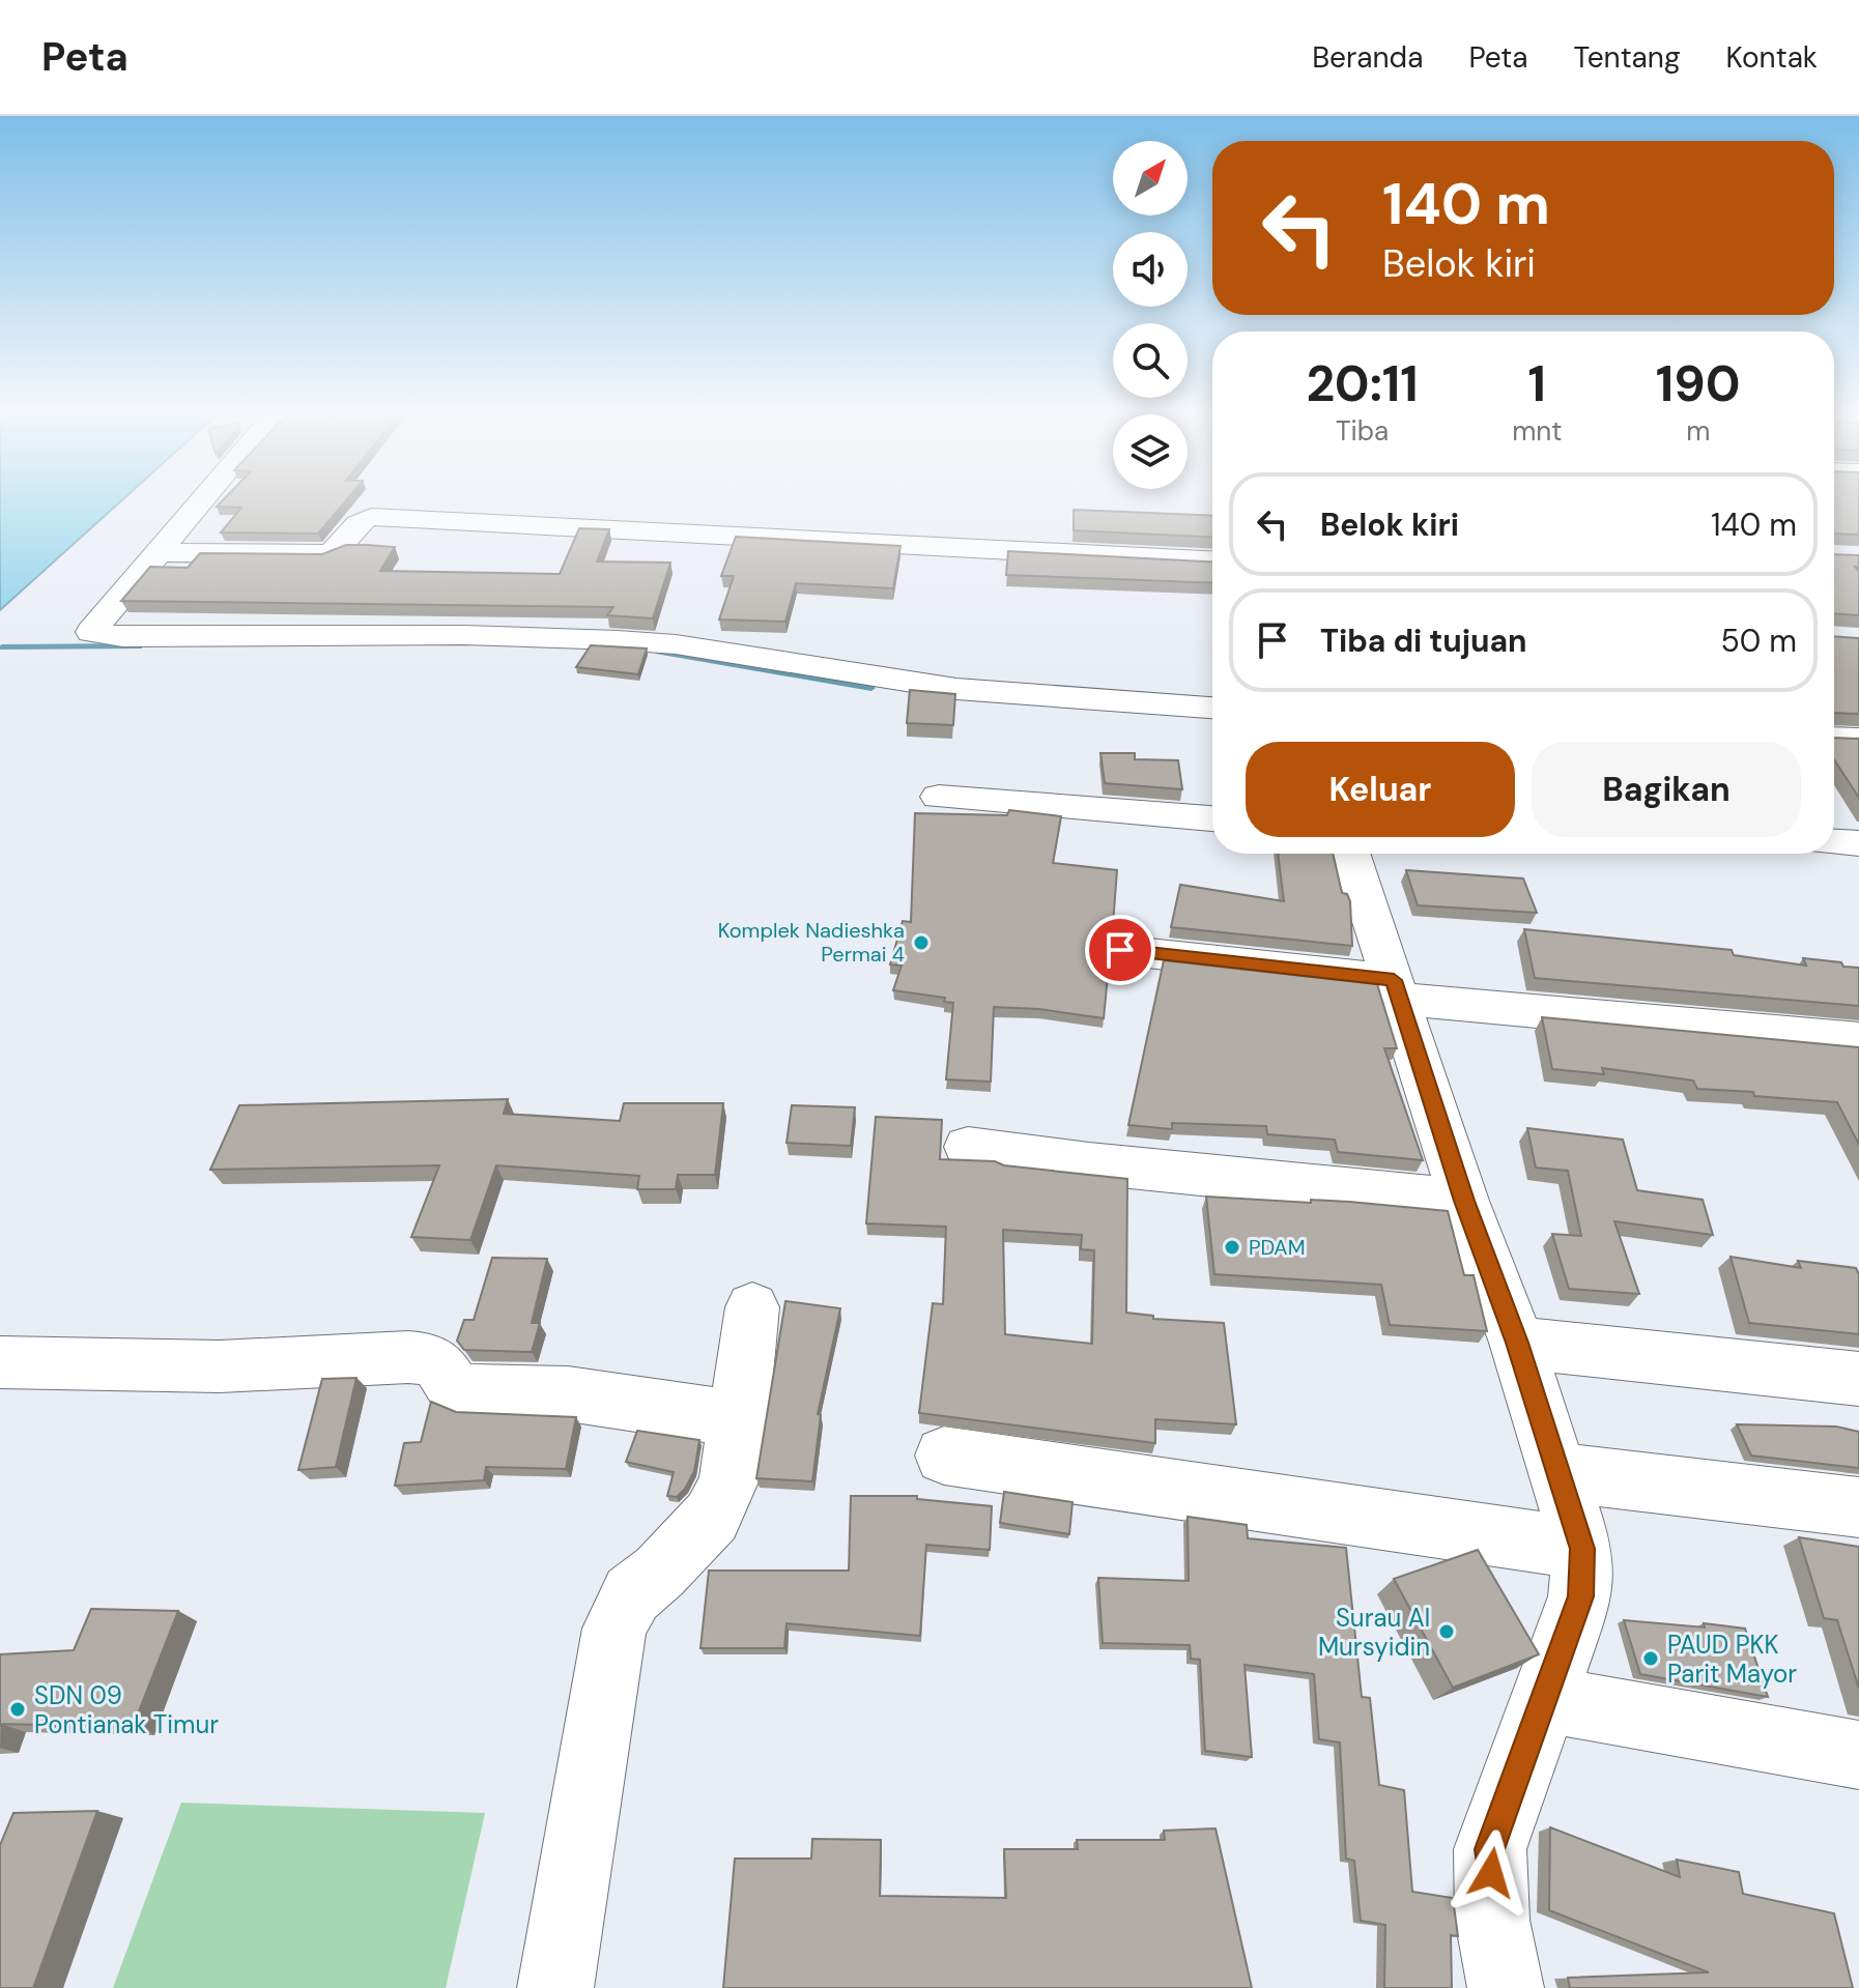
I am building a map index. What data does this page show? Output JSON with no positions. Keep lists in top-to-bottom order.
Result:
{
  "places": [
    "Komplek Nadieshka Permai 4",
    "PDAM",
    "Surau Al Mursyidin",
    "PAUD PKK Parit Mayor",
    "SDN 09 Pontianak Timur"
  ],
  "north": "top right",
  "page": {
    "header": "Peta",
    "nav": [
      "Beranda",
      "Peta",
      "Tentang",
      "Kontak"
    ],
    "turn": ["140 m", "Belok kiri"],
    "eta": [
      "20:11",
      "Tiba",
      "1",
      "mnt",
      "190",
      "m"
    ],
    "list": [
      {
        "name": "Belok kiri",
        "value": "140 m"
      },
      {
        "name": "Tiba di tujuan",
        "value": "50 m"
      }
    ],
    "buttons": ["Keluar", "Bagikan"]
  }
}
